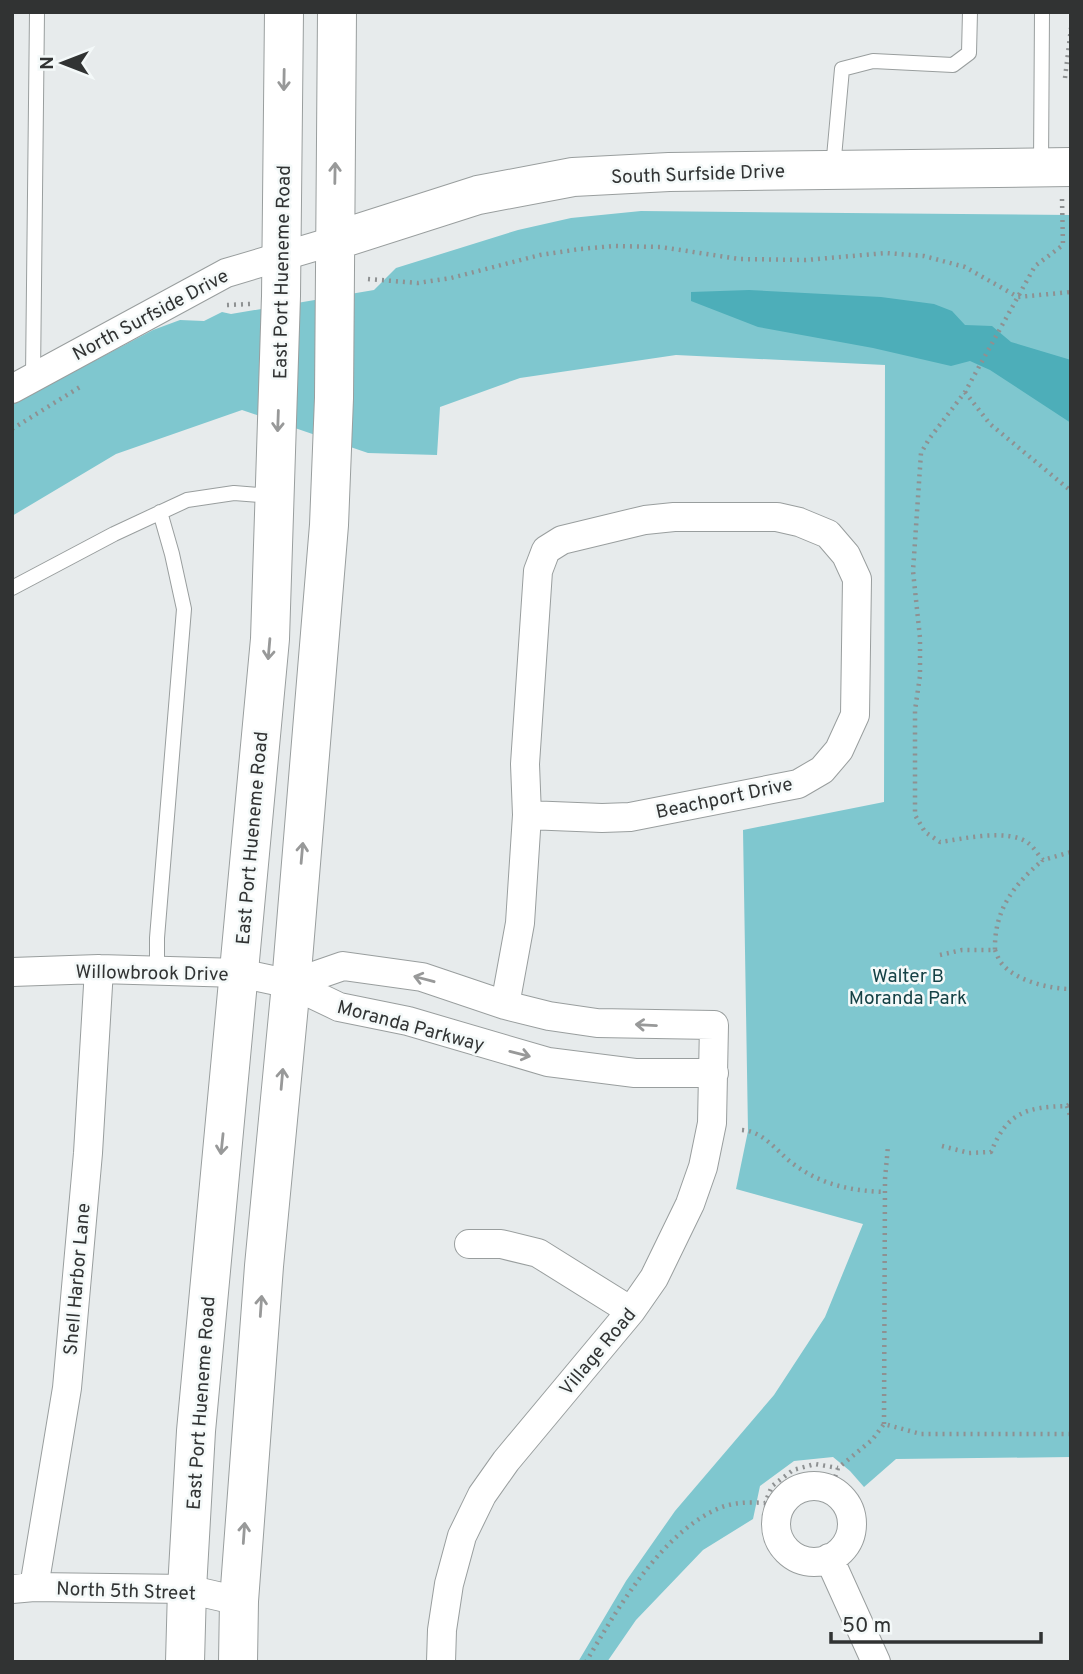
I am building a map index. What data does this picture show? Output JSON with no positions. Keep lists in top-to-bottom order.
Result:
{
  "streets": {
    "main road": ["South Surfside Drive", "East Port Hueneme Road"],
    "street": [
      "North Surfside Drive",
      "Beachport Drive",
      "Willowbrook Drive",
      "Moranda Parkway",
      "Shell Harbor Lane",
      "Village Road",
      "North 5th Street"
    ]
  },
  "crossings": [
    ["South Surfside Drive", "North Surfside Drive"],
    ["East Port Hueneme Road", "North Surfside Drive"],
    ["East Port Hueneme Road", "Willowbrook Drive"],
    ["East Port Hueneme Road", "North 5th Street"],
    ["Beachport Drive", "Moranda Parkway"],
    ["Willowbrook Drive", "Moranda Parkway"],
    ["Willowbrook Drive", "Shell Harbor Lane"],
    ["Moranda Parkway", "Village Road"],
    ["Shell Harbor Lane", "North 5th Street"]
  ],
  "parks": ["Walter B Moranda Park"],
  "scale_bar": "50 m",
  "north": "left"
}
